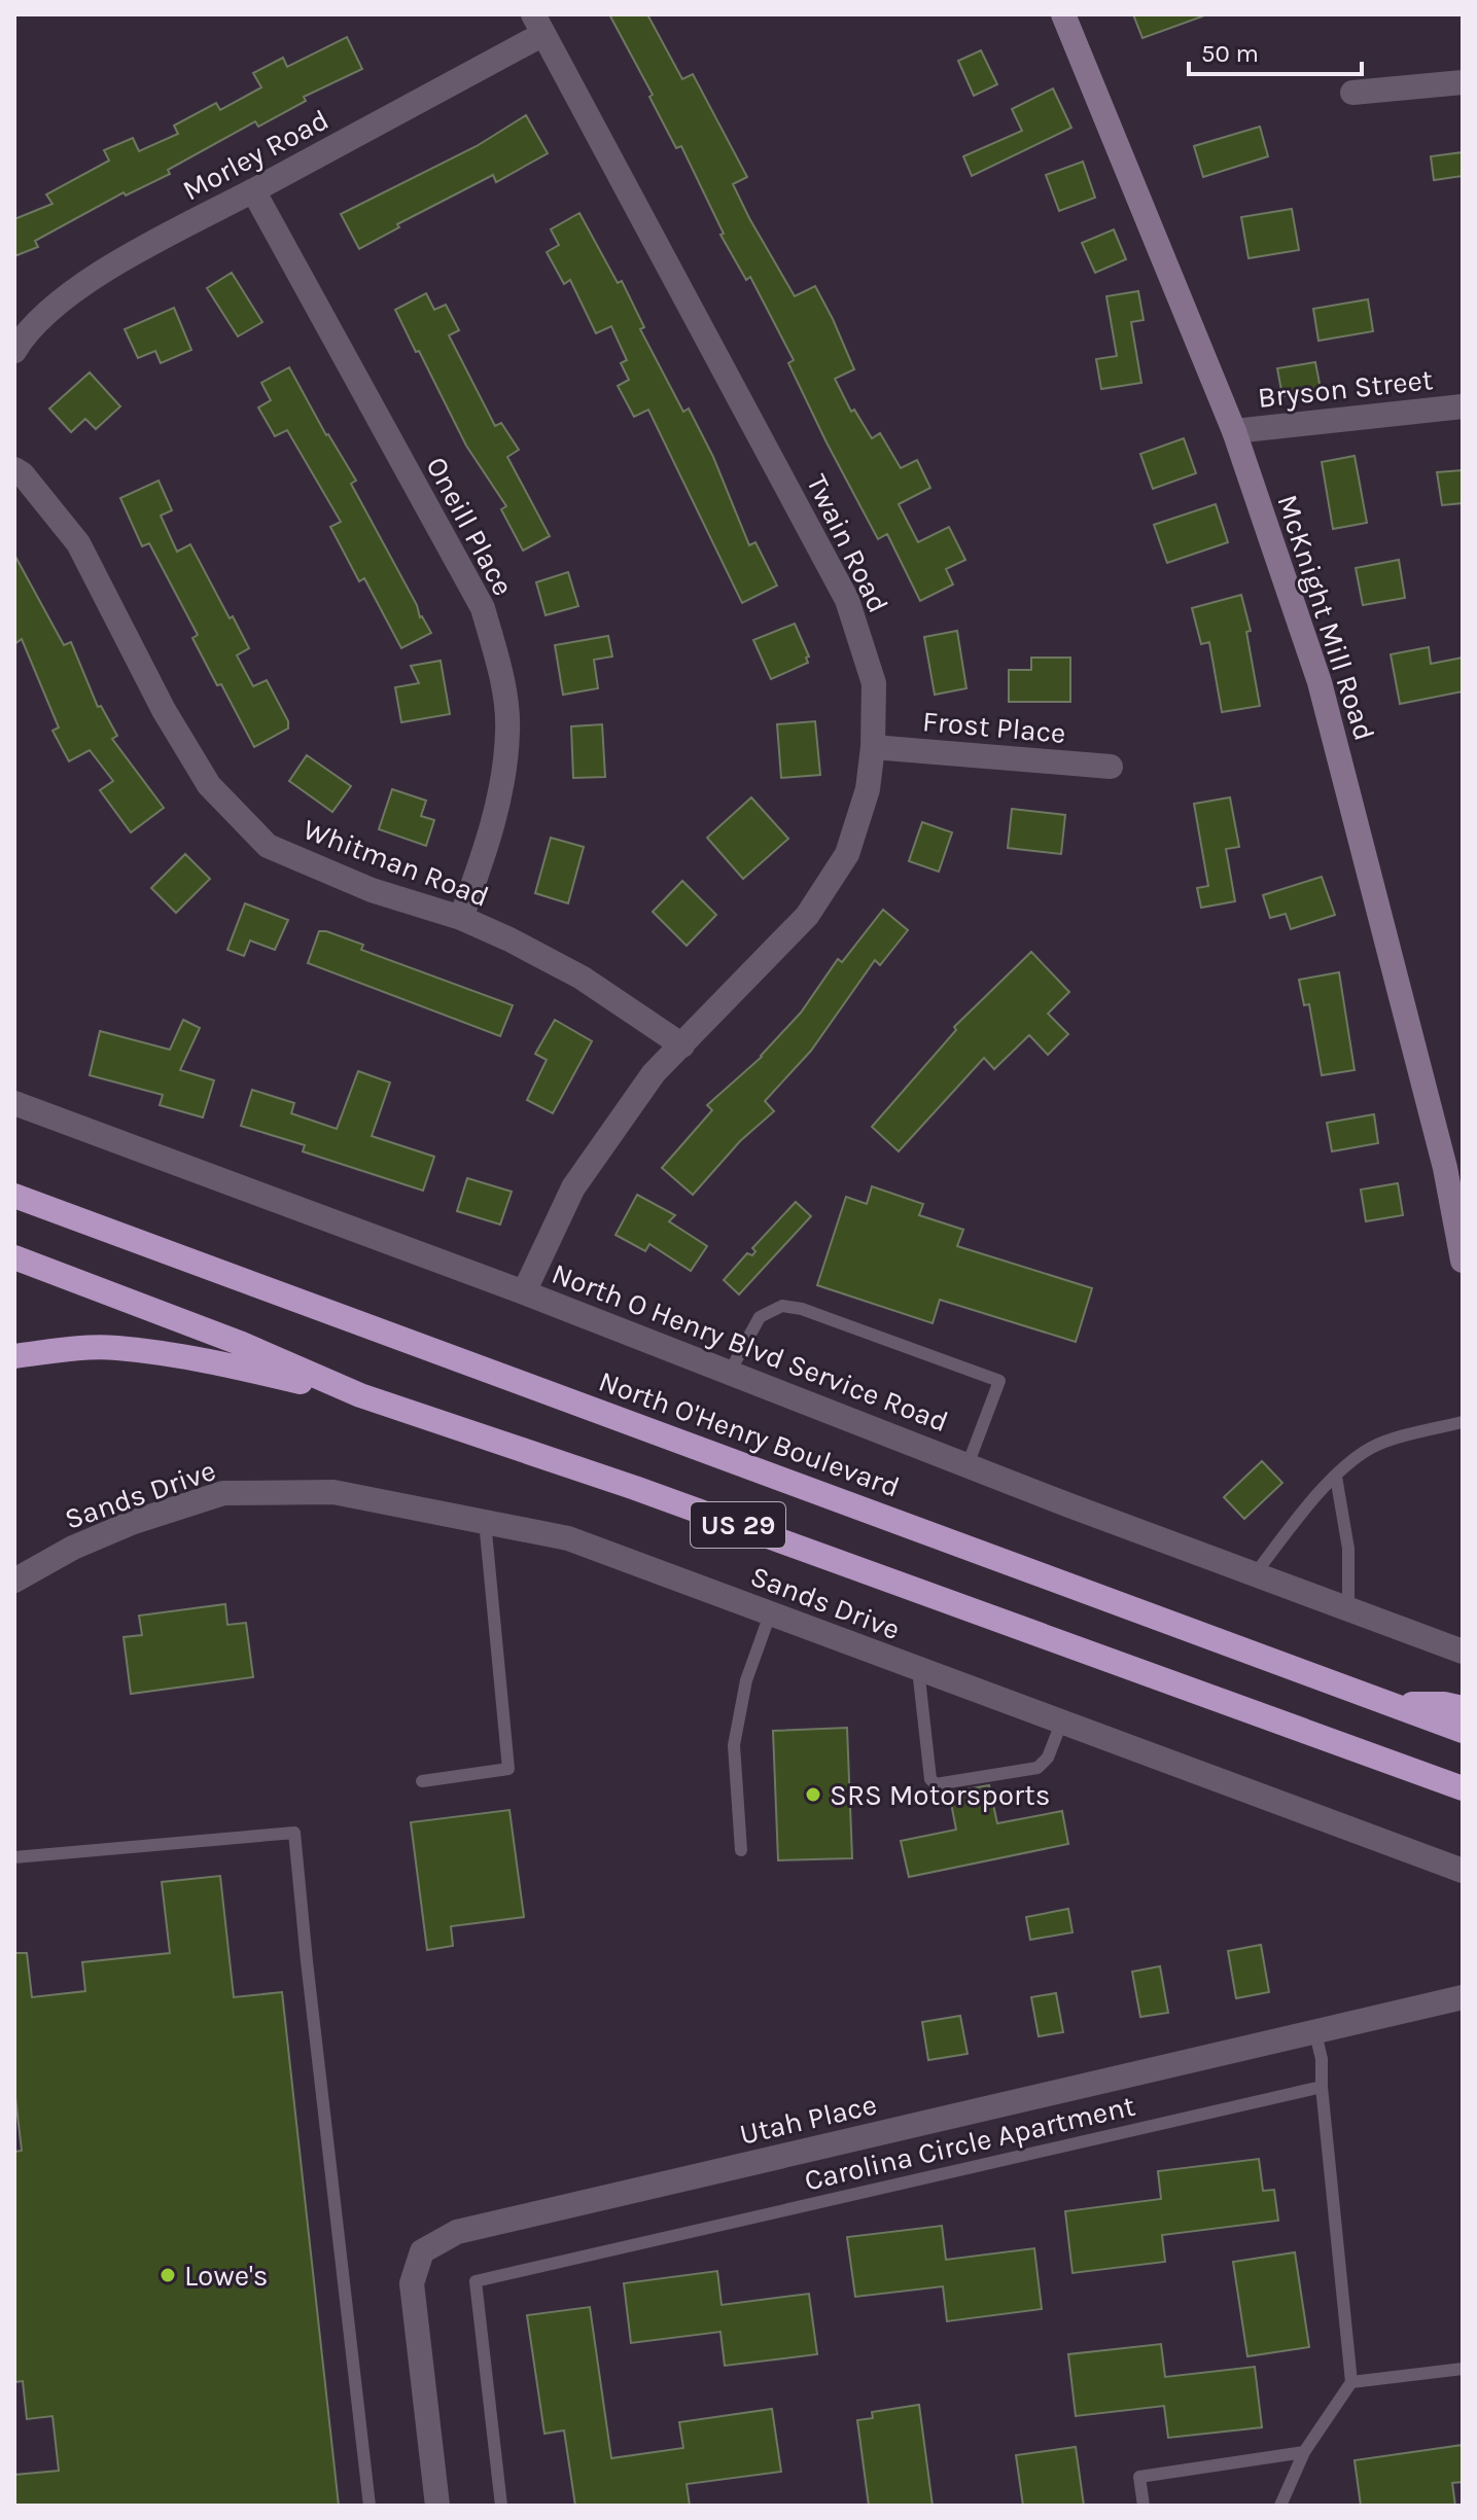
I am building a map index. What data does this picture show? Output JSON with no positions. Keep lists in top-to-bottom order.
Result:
{
  "streets": {
    "highway": ["North O'Henry Boulevard", "US 29"],
    "street": [
      "Morley Road",
      "Bryson Street",
      "Oneill Place",
      "Twain Road",
      "McKnight Mill Road",
      "Frost Place",
      "Whitman Road",
      "North O Henry Blvd Service Road",
      "Sands Drive",
      "Utah Place"
    ],
    "lane": ["Carolina Circle Apartment"]
  },
  "crossings": [
    ["Morley Road", "Oneill Place"],
    ["Morley Road", "Twain Road"],
    ["Bryson Street", "McKnight Mill Road"],
    ["Oneill Place", "Whitman Road"],
    ["Twain Road", "Frost Place"],
    ["Twain Road", "Whitman Road"],
    ["Twain Road", "North O Henry Blvd Service Road"]
  ],
  "places": ["SRS Motorsports", "Lowe's"],
  "scale_bar": "50 m"
}
